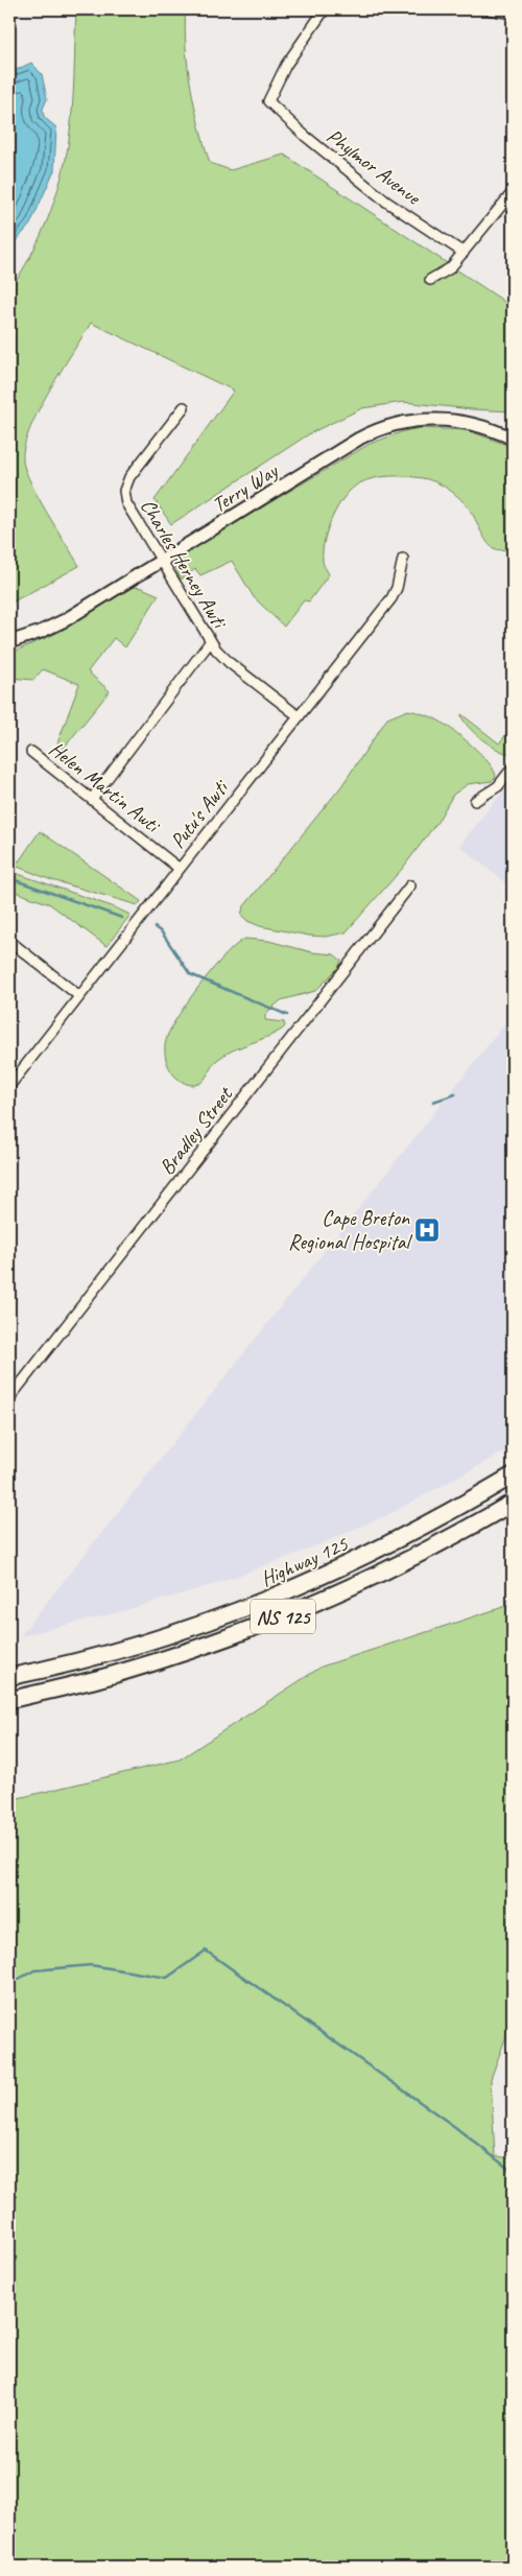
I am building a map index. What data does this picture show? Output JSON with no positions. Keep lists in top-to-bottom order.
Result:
{
  "streets": {
    "highway": ["Highway 125", "NS 125"],
    "street": [
      "Phylmor Avenue",
      "Terry Way",
      "Charles Herney Awti",
      "Helen Martin Awti",
      "Putu's Awti",
      "Bradley Street"
    ]
  },
  "crossings": [
    ["Terry Way", "Charles Herney Awti"],
    ["Charles Herney Awti", "Putu's Awti"],
    ["Helen Martin Awti", "Putu's Awti"]
  ],
  "places": {
    "hospital": ["Cape Breton Regional Hospital"]
  }
}
